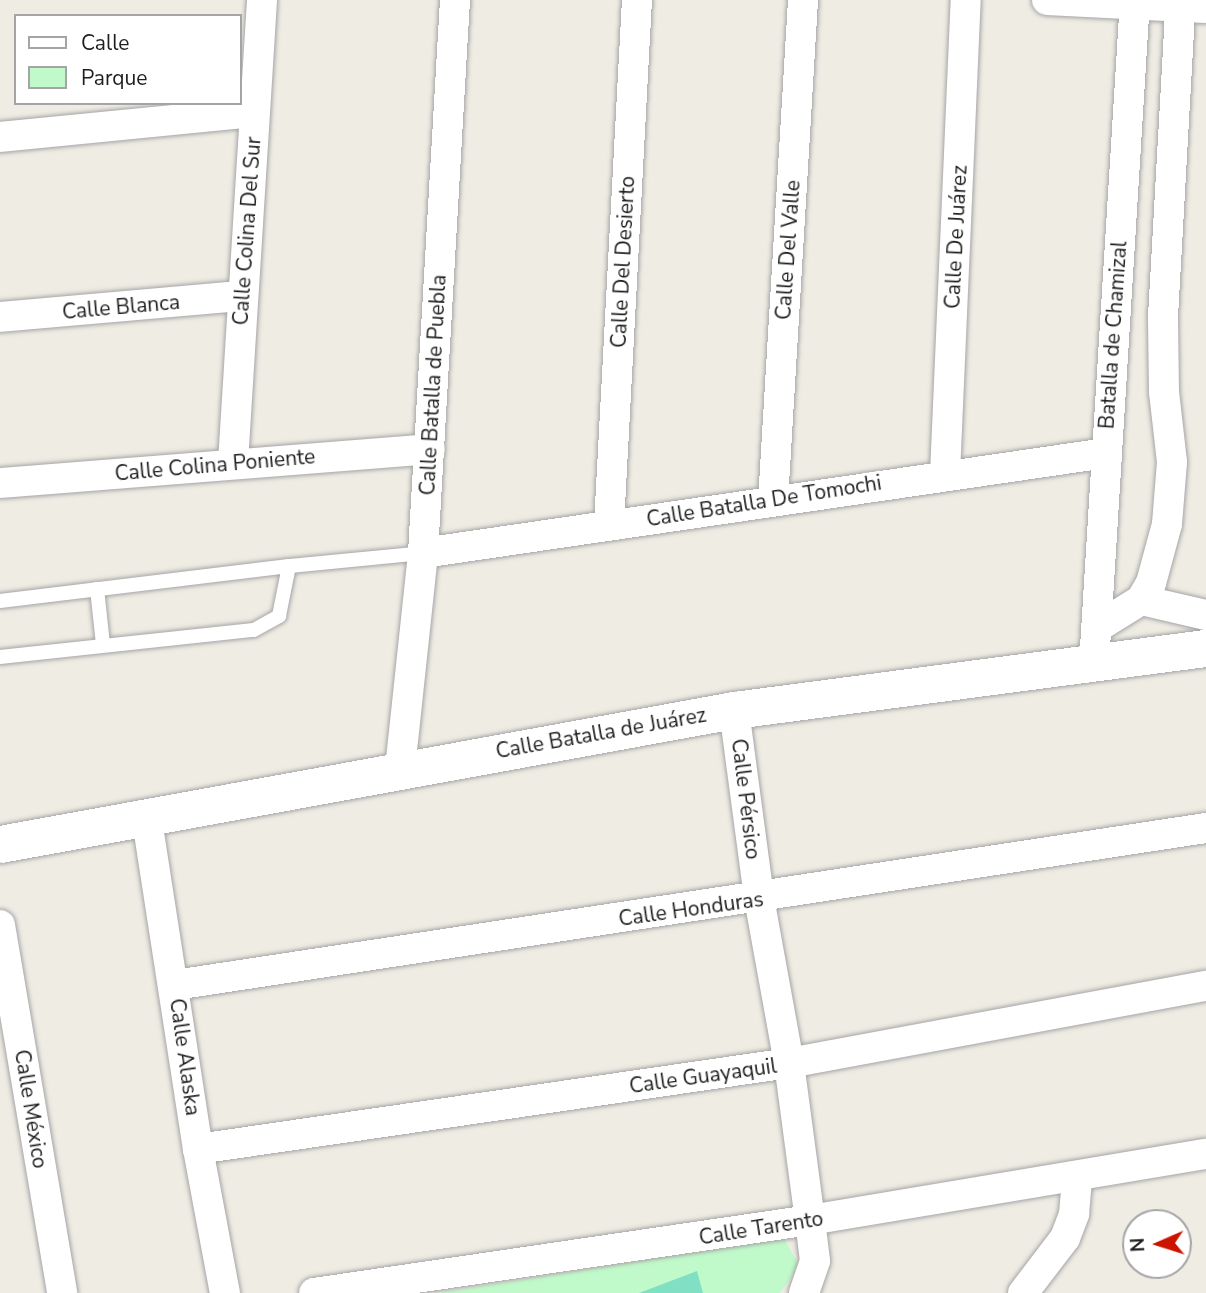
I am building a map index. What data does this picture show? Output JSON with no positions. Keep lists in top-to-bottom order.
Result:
{
  "streets": {
    "street": [
      "Calle Colina Del Sur",
      "Calle De Juárez",
      "Calle Del Valle",
      "Calle Del Desierto",
      "Calle Blanca",
      "Batalla de Chamizal",
      "Calle Batalla de Puebla",
      "Calle Colina Poniente",
      "Calle Batalla De Tomochi",
      "Calle Batalla de Juárez",
      "Calle Pérsico",
      "Calle Honduras",
      "Calle Alaska",
      "Calle Guayaquil",
      "Calle México",
      "Calle Tarento"
    ]
  },
  "crossings": [
    ["Calle Colina Del Sur", "Calle Blanca"],
    ["Calle Colina Del Sur", "Calle Colina Poniente"],
    ["Calle De Juárez", "Calle Batalla De Tomochi"],
    ["Calle Del Valle", "Calle Batalla De Tomochi"],
    ["Calle Del Desierto", "Calle Batalla De Tomochi"],
    ["Batalla de Chamizal", "Calle Batalla De Tomochi"],
    ["Batalla de Chamizal", "Calle Batalla de Juárez"],
    ["Calle Batalla de Puebla", "Calle Colina Poniente"],
    ["Calle Batalla de Puebla", "Calle Batalla De Tomochi"],
    ["Calle Batalla de Puebla", "Calle Batalla de Juárez"],
    ["Calle Batalla de Juárez", "Calle Pérsico"],
    ["Calle Batalla de Juárez", "Calle Alaska"],
    ["Calle Pérsico", "Calle Honduras"],
    ["Calle Pérsico", "Calle Guayaquil"],
    ["Calle Pérsico", "Calle Tarento"],
    ["Calle Honduras", "Calle Alaska"],
    ["Calle Alaska", "Calle Guayaquil"]
  ],
  "legend": ["Calle", "Parque"],
  "north": "left"
}
